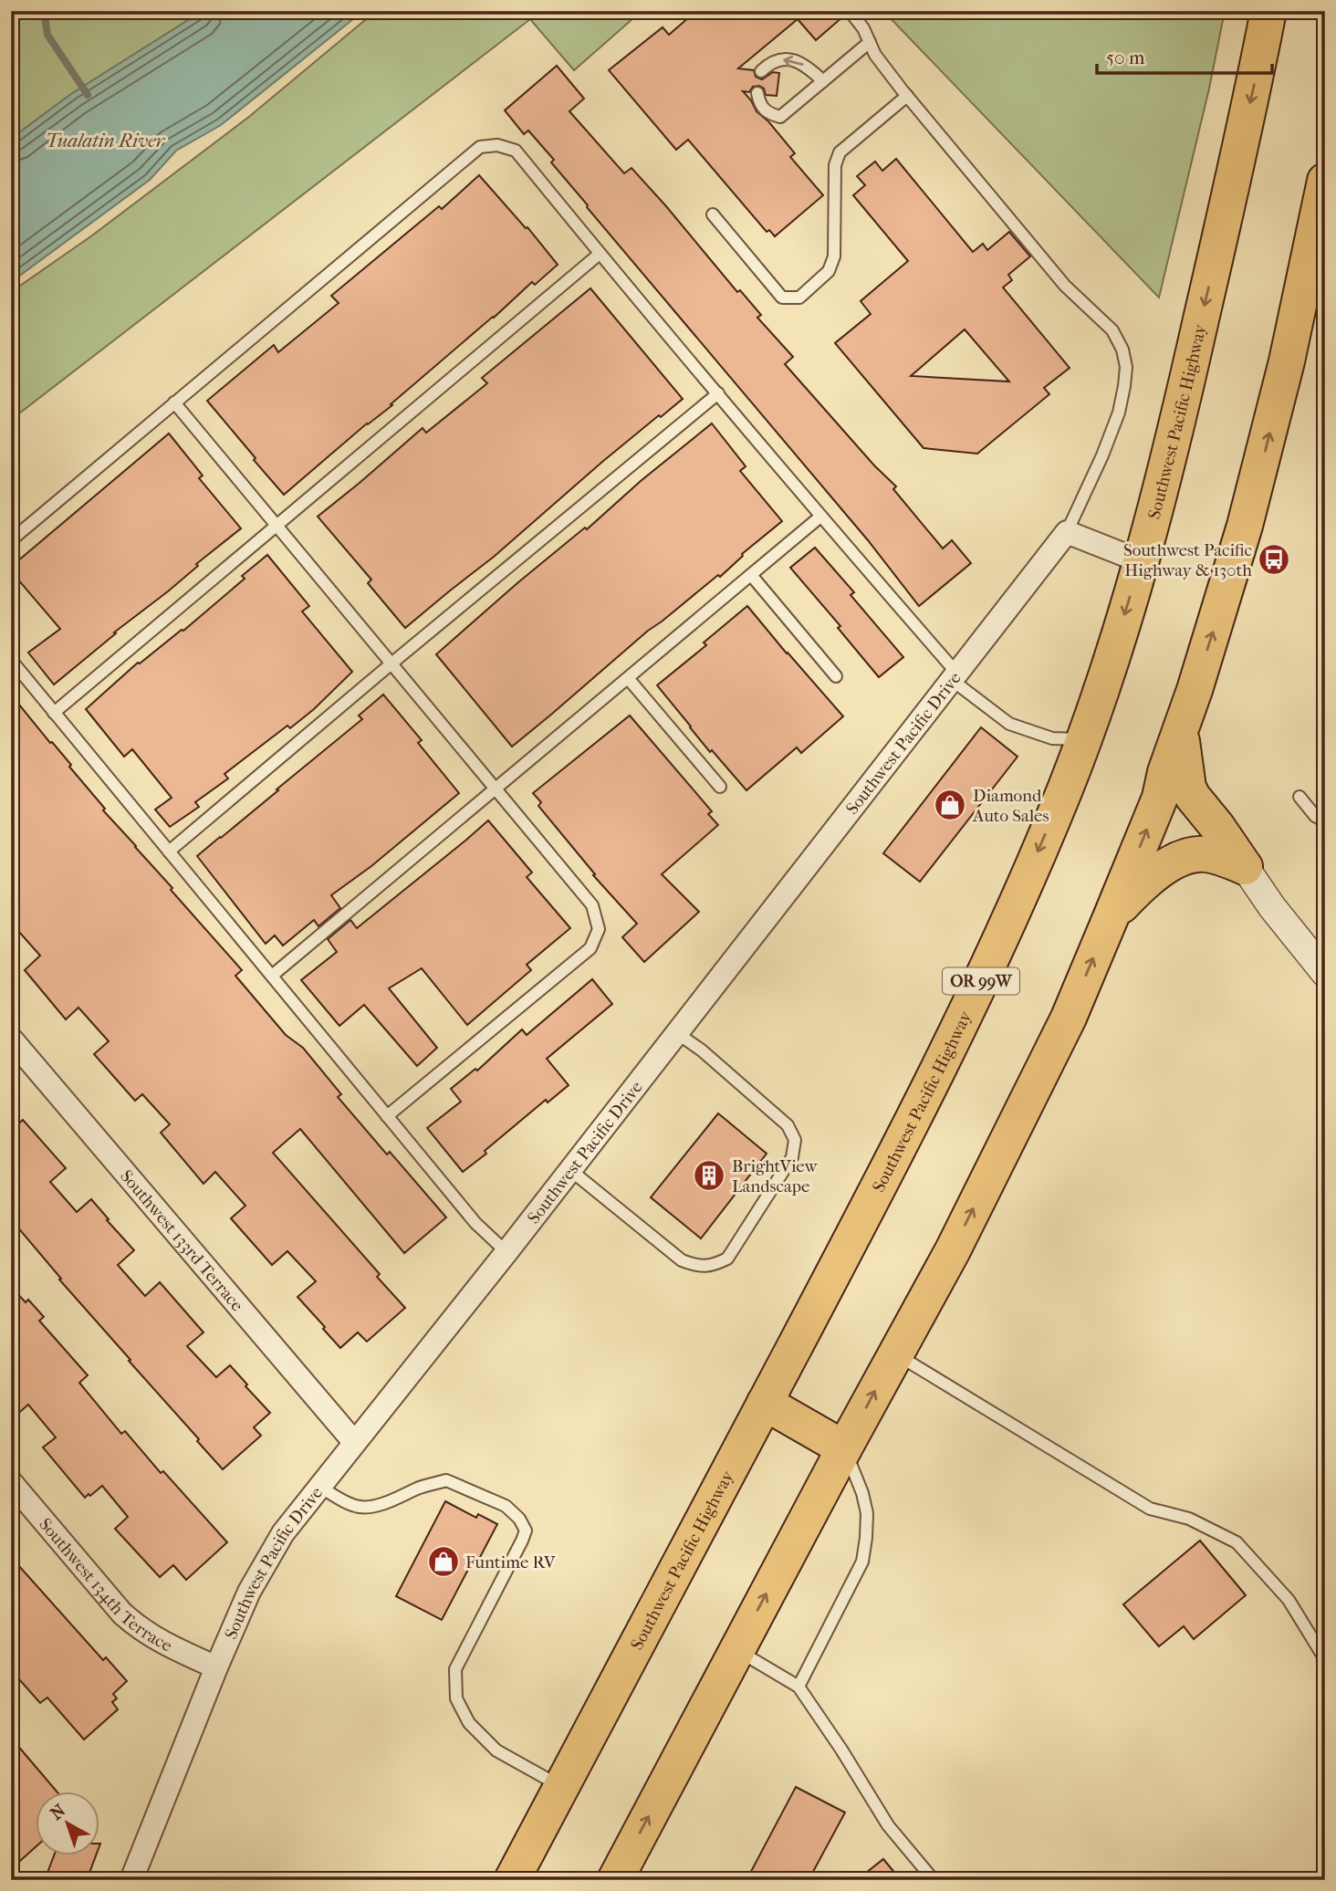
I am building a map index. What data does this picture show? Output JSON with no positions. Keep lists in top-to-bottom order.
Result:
{
  "streets": {
    "highway": ["Southwest Pacific Highway", "OR 99W"],
    "street": ["Southwest Pacific Drive", "Southwest 133rd Terrace", "Southwest 134th Terrace"]
  },
  "crossings": [
    ["Southwest Pacific Drive", "Southwest 133rd Terrace"],
    ["Southwest Pacific Drive", "Southwest 134th Terrace"]
  ],
  "water": ["Tualatin River"],
  "places": {
    "bus stop": ["Southwest Pacific Highway & 130th"],
    "shop": ["Diamond Auto Sales", "Funtime RV"],
    "building": ["BrightView Landscape"]
  },
  "scale_bar": "50 m",
  "north": "top left"
}
